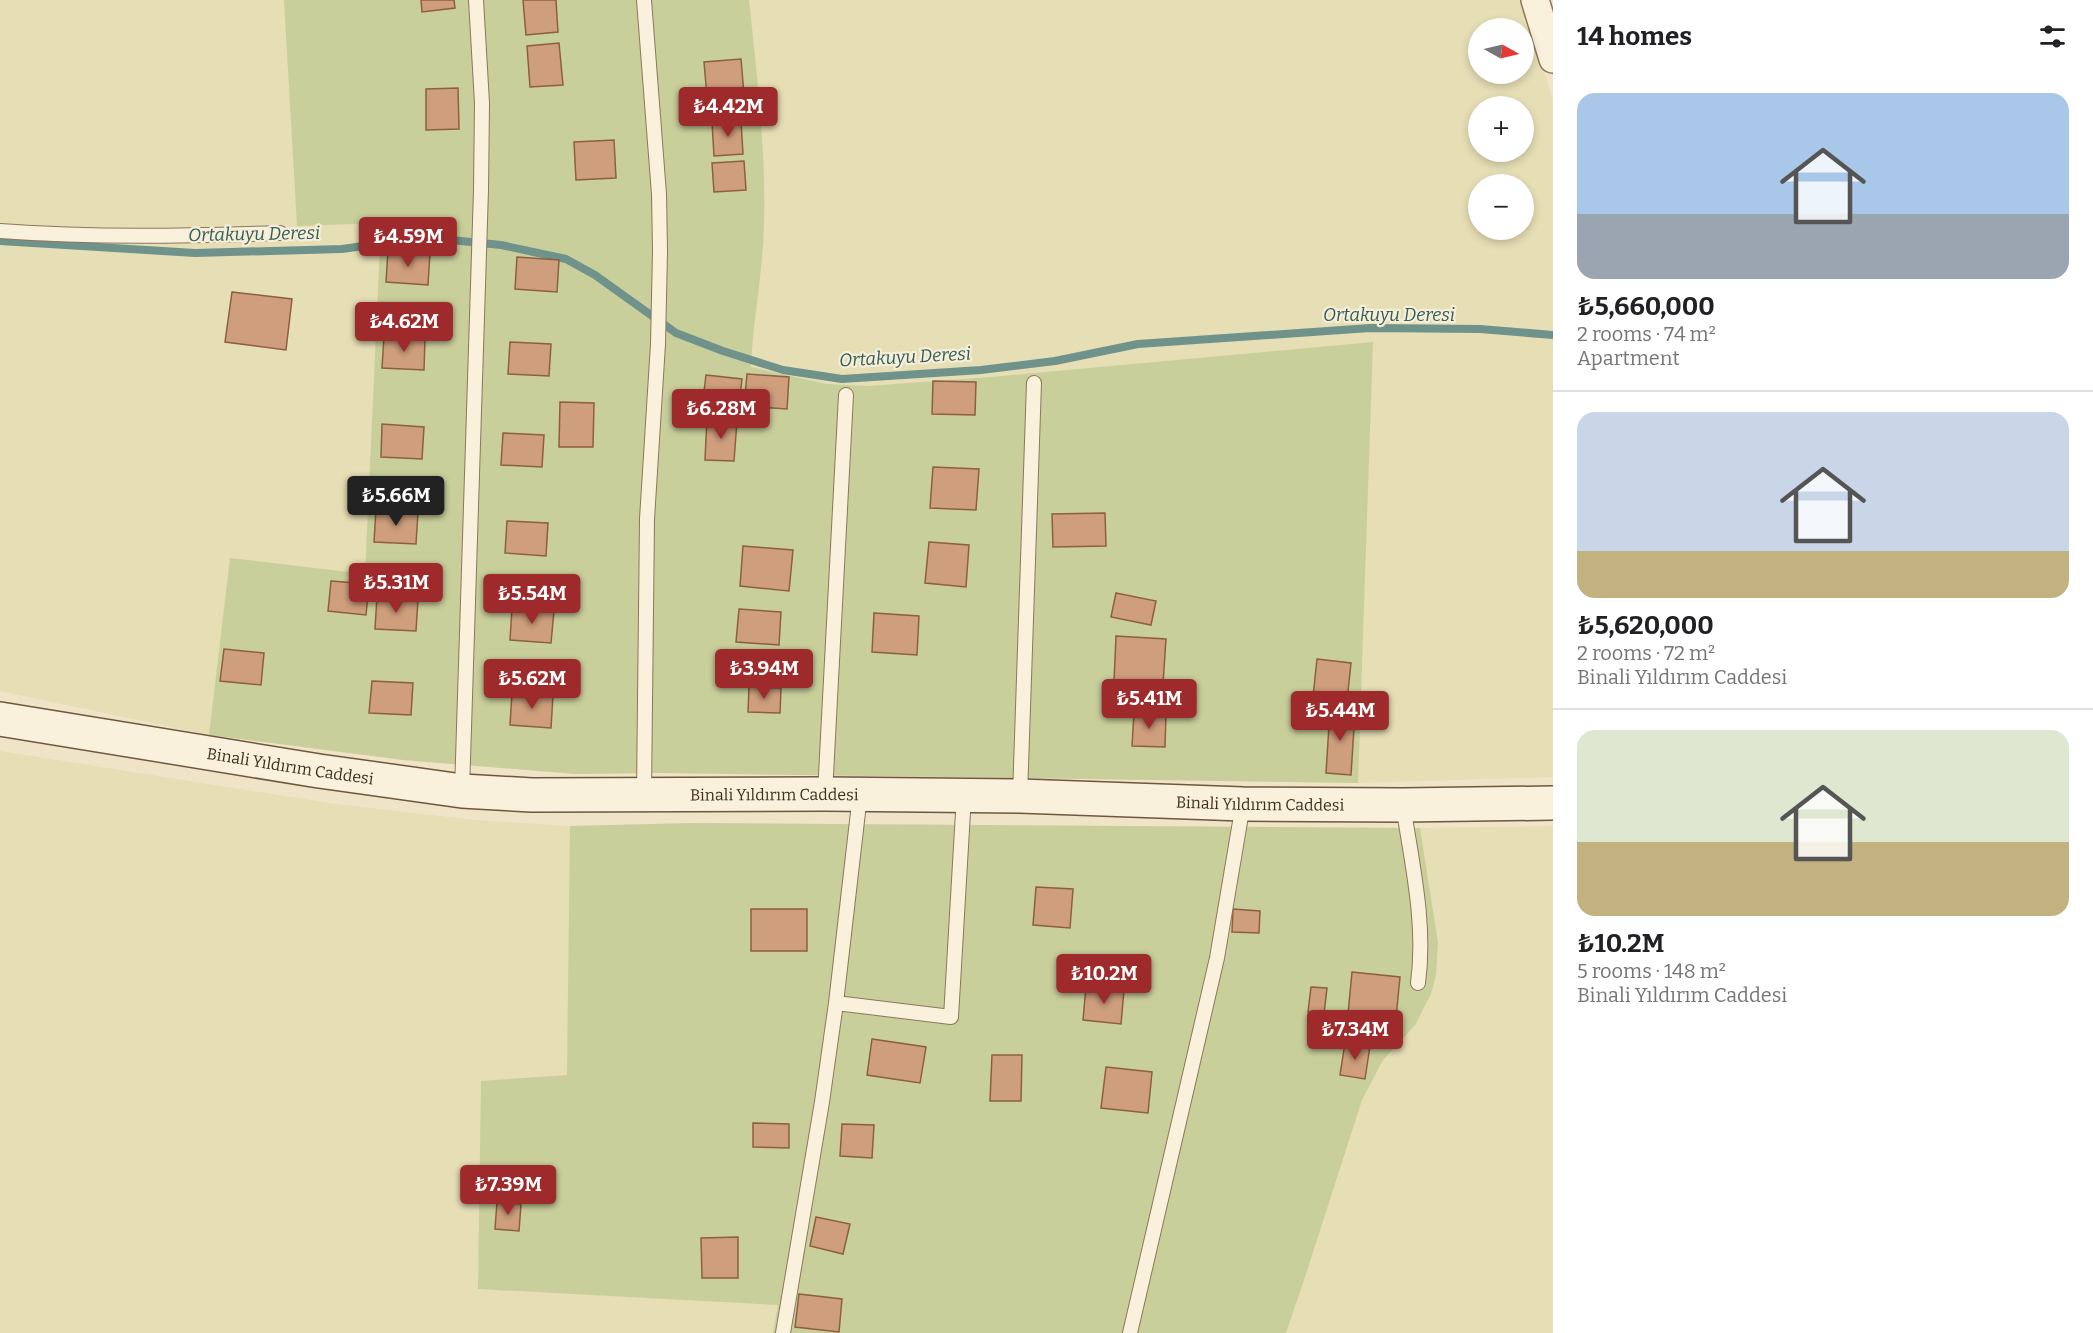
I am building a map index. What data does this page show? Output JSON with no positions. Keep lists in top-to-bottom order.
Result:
{
  "streets": {
    "street": ["Binali Yıldırım Caddesi"]
  },
  "water": ["Ortakuyu Deresi"],
  "north": "right",
  "page": {
    "heading": "14 homes",
    "map_buttons": ["+", "−"],
    "list": [
      {
        "name": "₺5,660,000",
        "note": "2 rooms · 74 m² · Apartment"
      },
      {
        "name": "₺5,620,000",
        "note": "2 rooms · 72 m² · Binali Yıldırım Caddesi"
      },
      {
        "name": "₺10.2M",
        "note": "5 rooms · 148 m² · Binali Yıldırım Caddesi"
      }
    ],
    "price": [
      "₺4.42M",
      "₺4.59M",
      "₺4.62M",
      "₺6.28M",
      "₺5.66M",
      "₺5.31M",
      "₺5.54M",
      "₺3.94M",
      "₺5.62M",
      "₺5.41M",
      "₺5.44M",
      "₺10.2M",
      "₺7.34M",
      "₺7.39M"
    ]
  }
}
